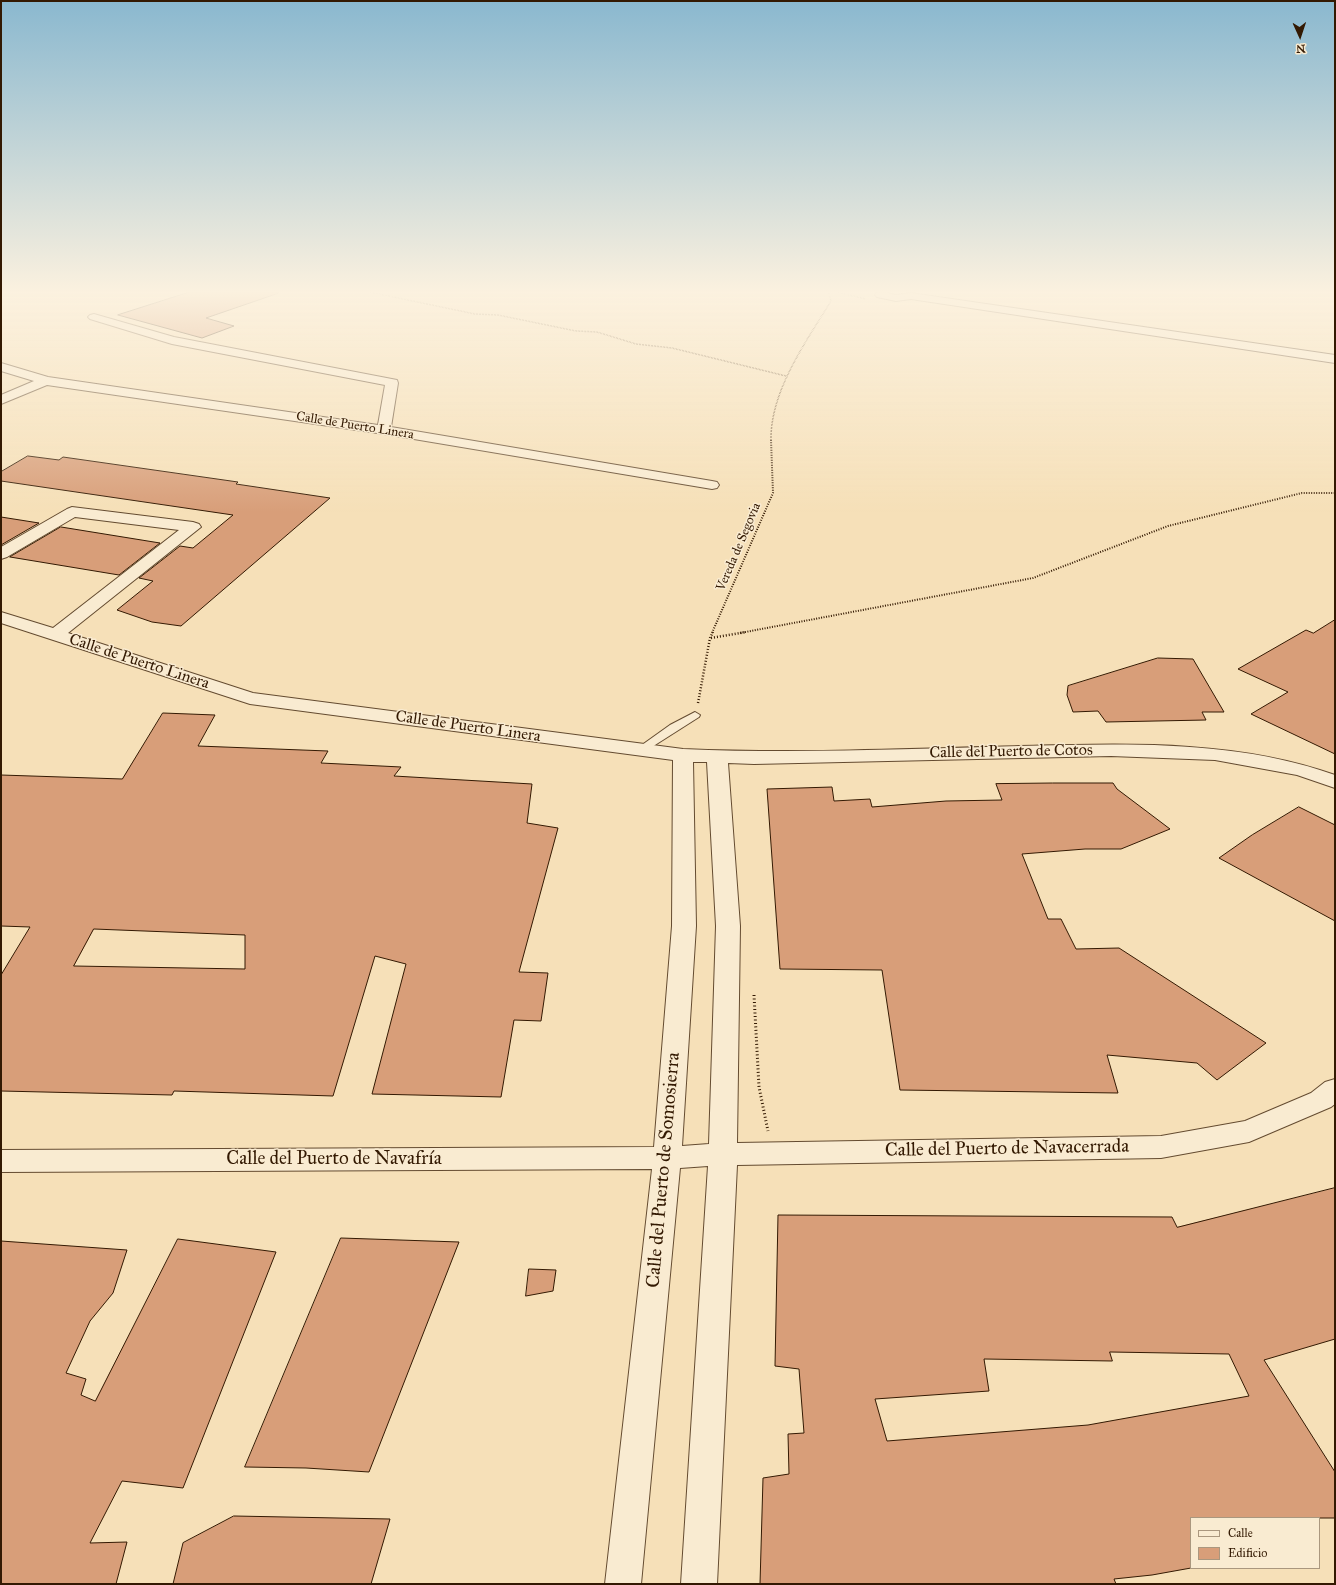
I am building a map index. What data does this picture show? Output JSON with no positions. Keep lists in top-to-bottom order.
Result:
{
  "streets": {
    "street": [
      "Calle de Puerto Linera",
      "Calle del Puerto de Cotos",
      "Calle del Puerto de Navacerrada",
      "Calle del Puerto de Navafría",
      "Calle del Puerto de Somosierra"
    ],
    "path": ["Vereda de Segovia"]
  },
  "crossings": [
    ["Calle de Puerto Linera", "Calle del Puerto de Cotos"],
    ["Calle de Puerto Linera", "Calle del Puerto de Somosierra"],
    ["Calle del Puerto de Cotos", "Calle del Puerto de Somosierra"],
    ["Calle del Puerto de Navacerrada", "Calle del Puerto de Navafría"],
    ["Calle del Puerto de Navacerrada", "Calle del Puerto de Somosierra"],
    ["Calle del Puerto de Navafría", "Calle del Puerto de Somosierra"]
  ],
  "legend": ["Calle", "Edificio"],
  "north": "bottom"
}
